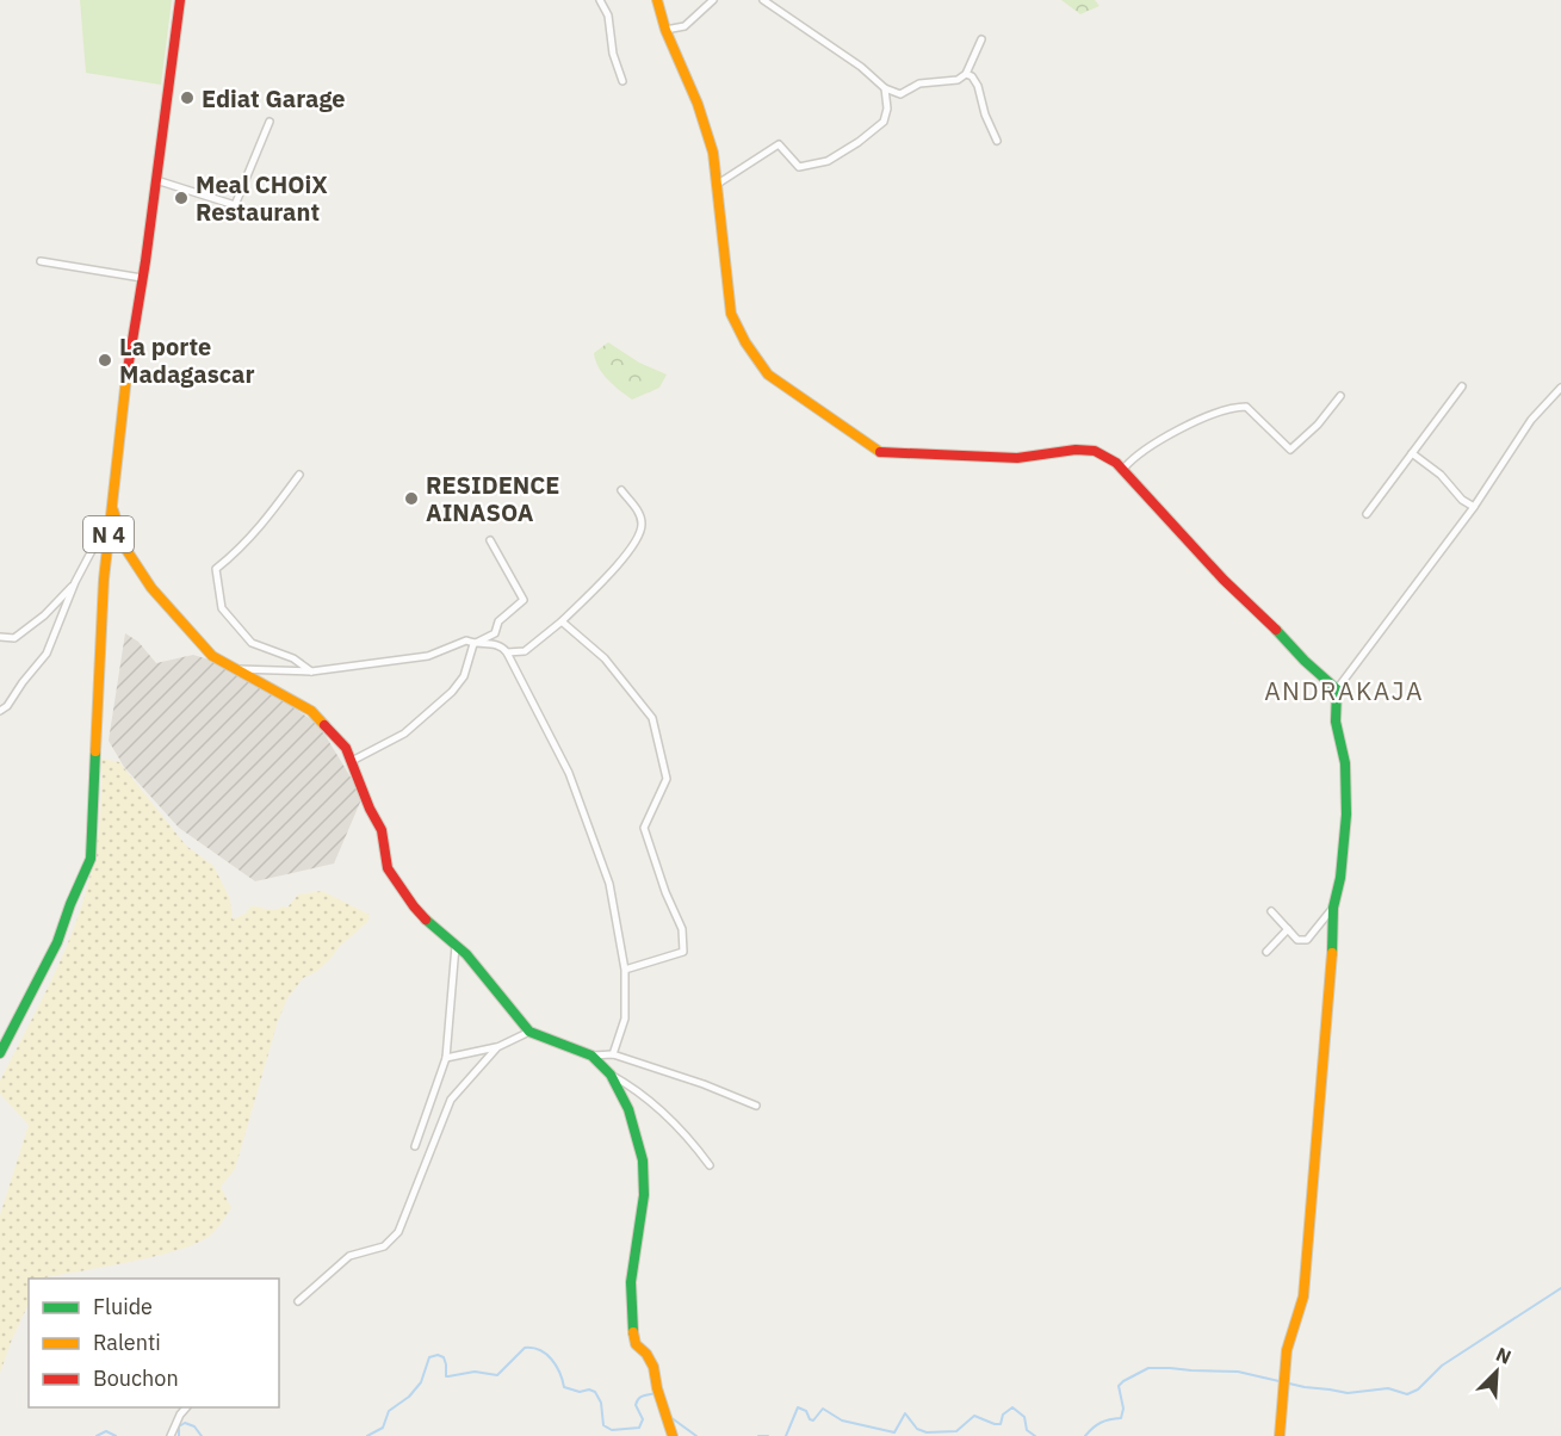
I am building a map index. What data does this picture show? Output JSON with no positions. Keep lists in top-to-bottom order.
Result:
{
  "streets": {
    "street": ["N 4"]
  },
  "districts": ["ANDRAKAJA"],
  "places": [
    "Ediat Garage",
    "Meal CHOiX Restaurant",
    "La porte Madagascar",
    "RESIDENCE AINASOA"
  ],
  "legend": ["Fluide", "Ralenti", "Bouchon"],
  "north": "top right"
}
